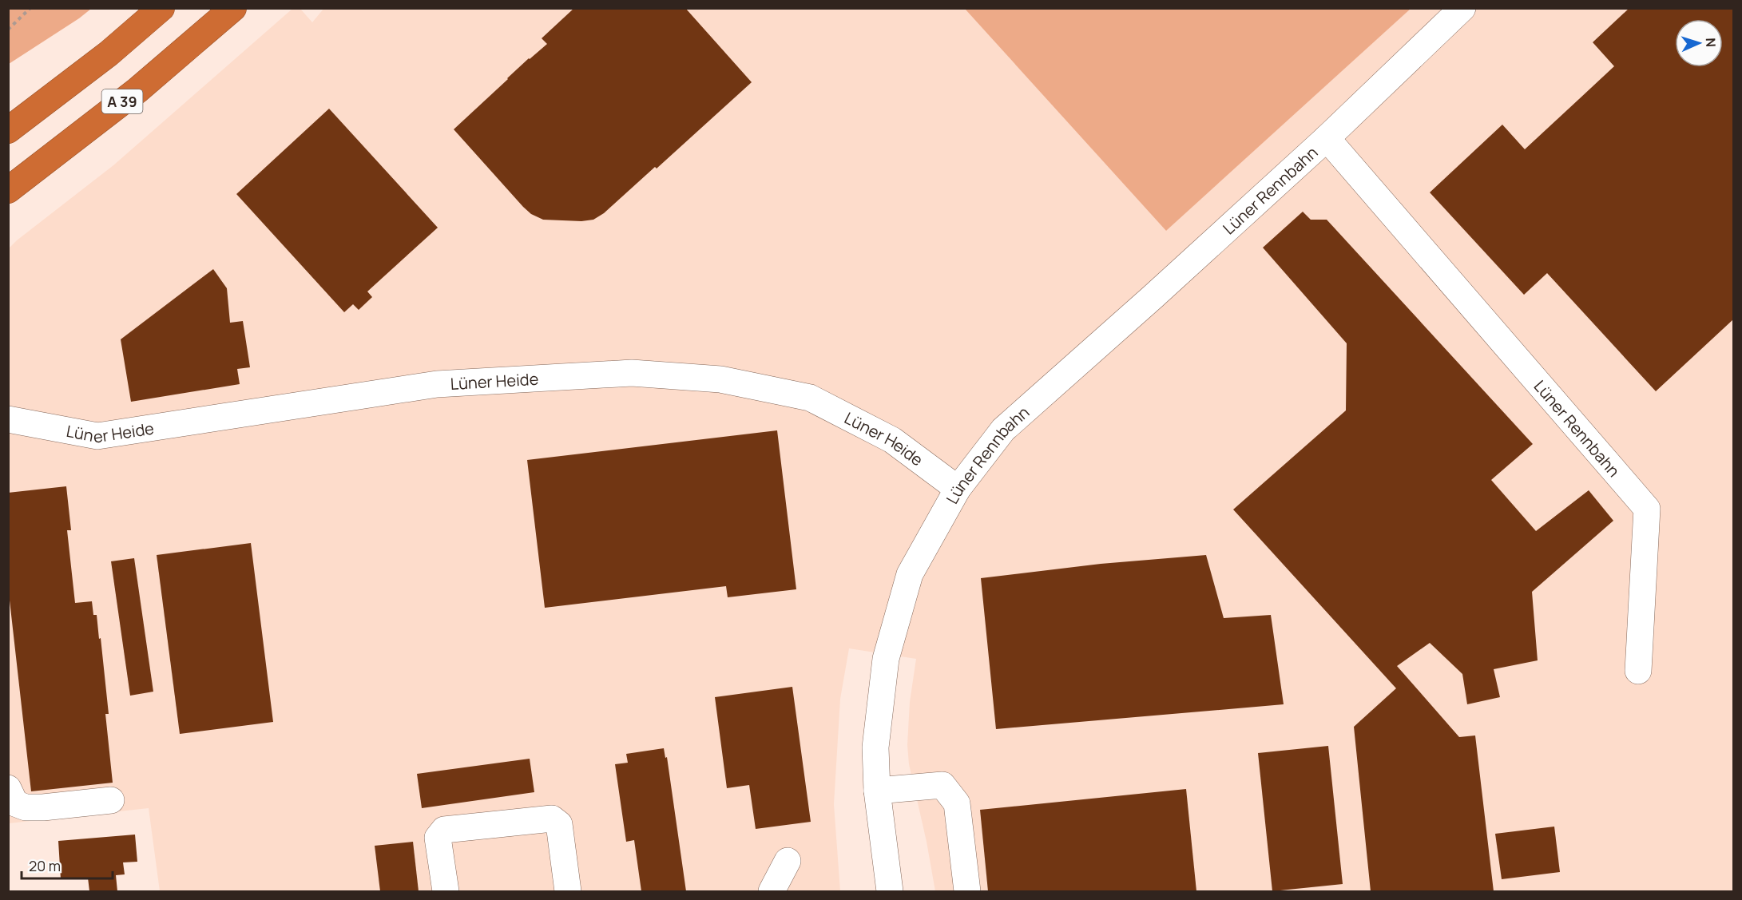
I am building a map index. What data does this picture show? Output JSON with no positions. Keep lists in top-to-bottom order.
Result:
{
  "streets": {
    "highway": ["A 39"],
    "street": ["Lüner Rennbahn", "Lüner Heide"]
  },
  "crossings": [
    ["Lüner Rennbahn", "Lüner Heide"]
  ],
  "scale_bar": "20 m",
  "north": "right"
}
